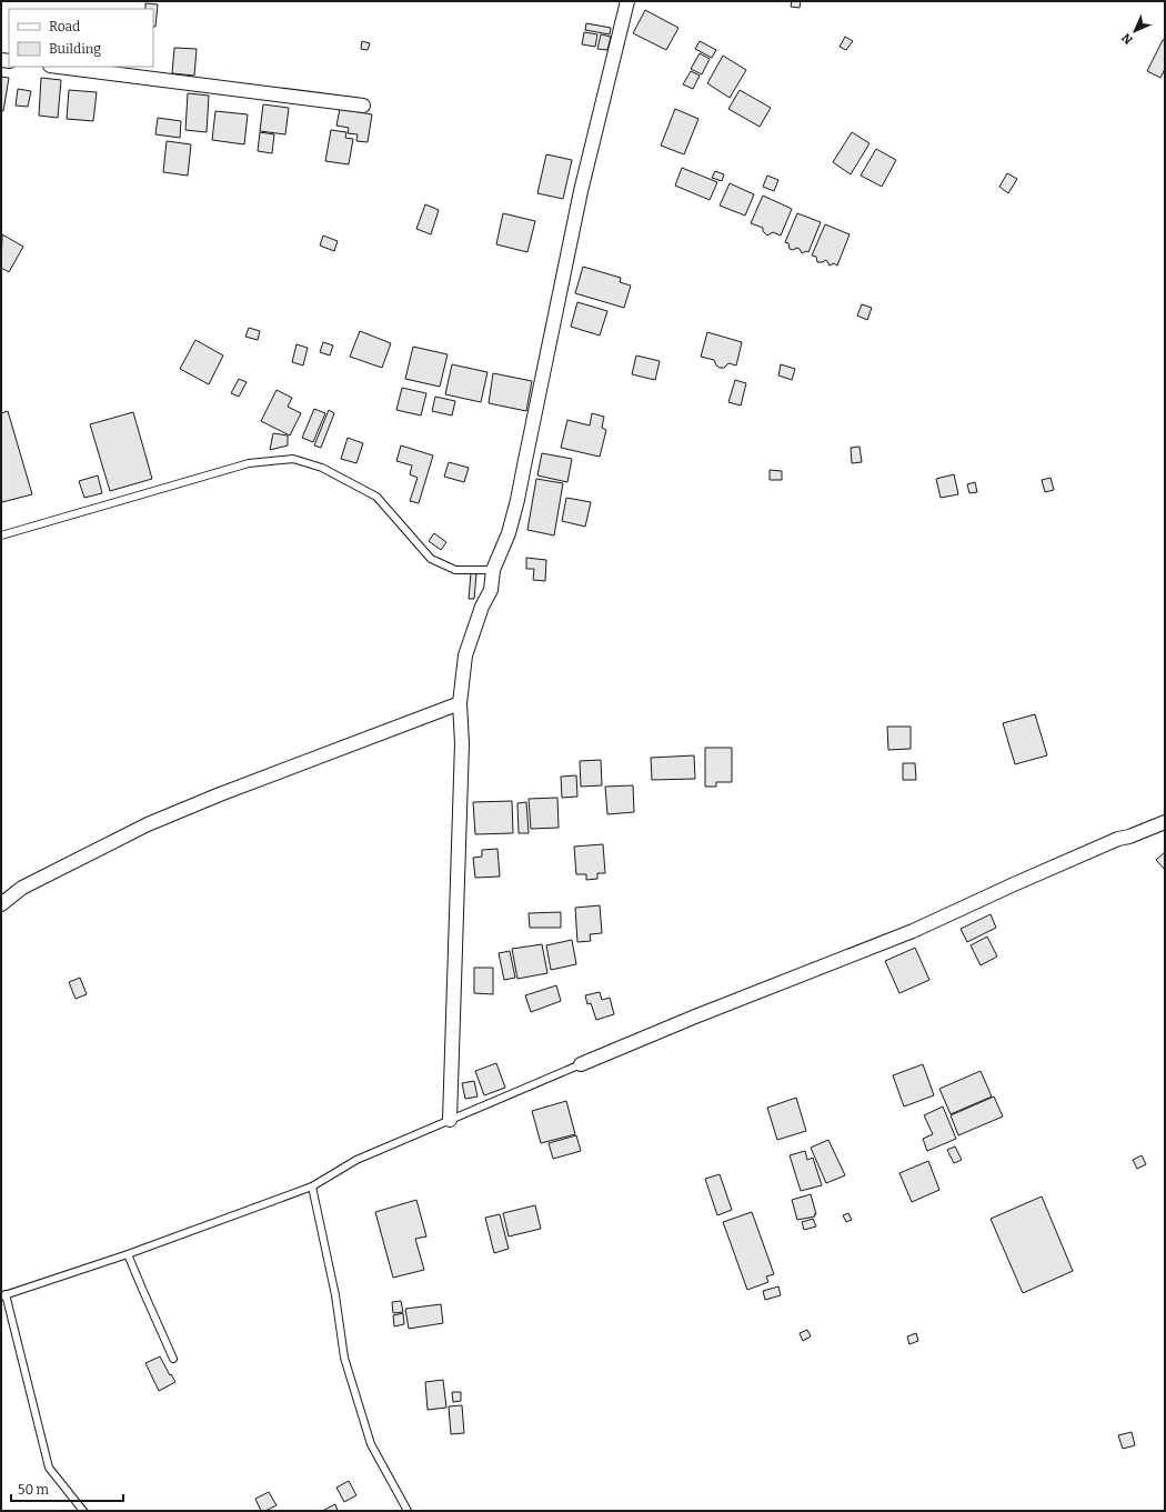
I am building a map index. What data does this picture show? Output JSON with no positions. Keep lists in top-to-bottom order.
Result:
{
  "legend": ["Road", "Building"],
  "scale_bar": "50 m",
  "north": "bottom left"
}
